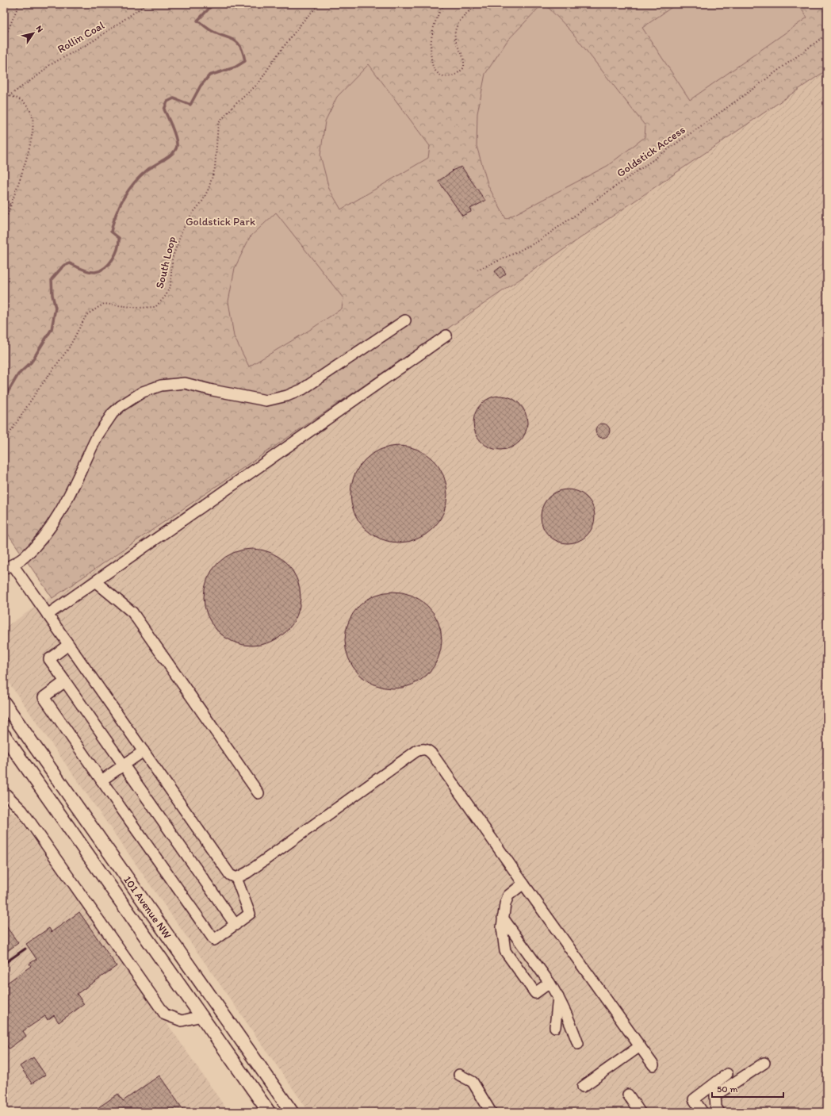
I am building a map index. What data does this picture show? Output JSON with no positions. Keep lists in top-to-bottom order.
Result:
{
  "streets": {
    "main road": ["101 Avenue NW"],
    "path": ["Rollin Coal", "Goldstick Access", "South Loop"]
  },
  "parks": ["Goldstick Park"],
  "scale_bar": "50 m",
  "north": "top right"
}
